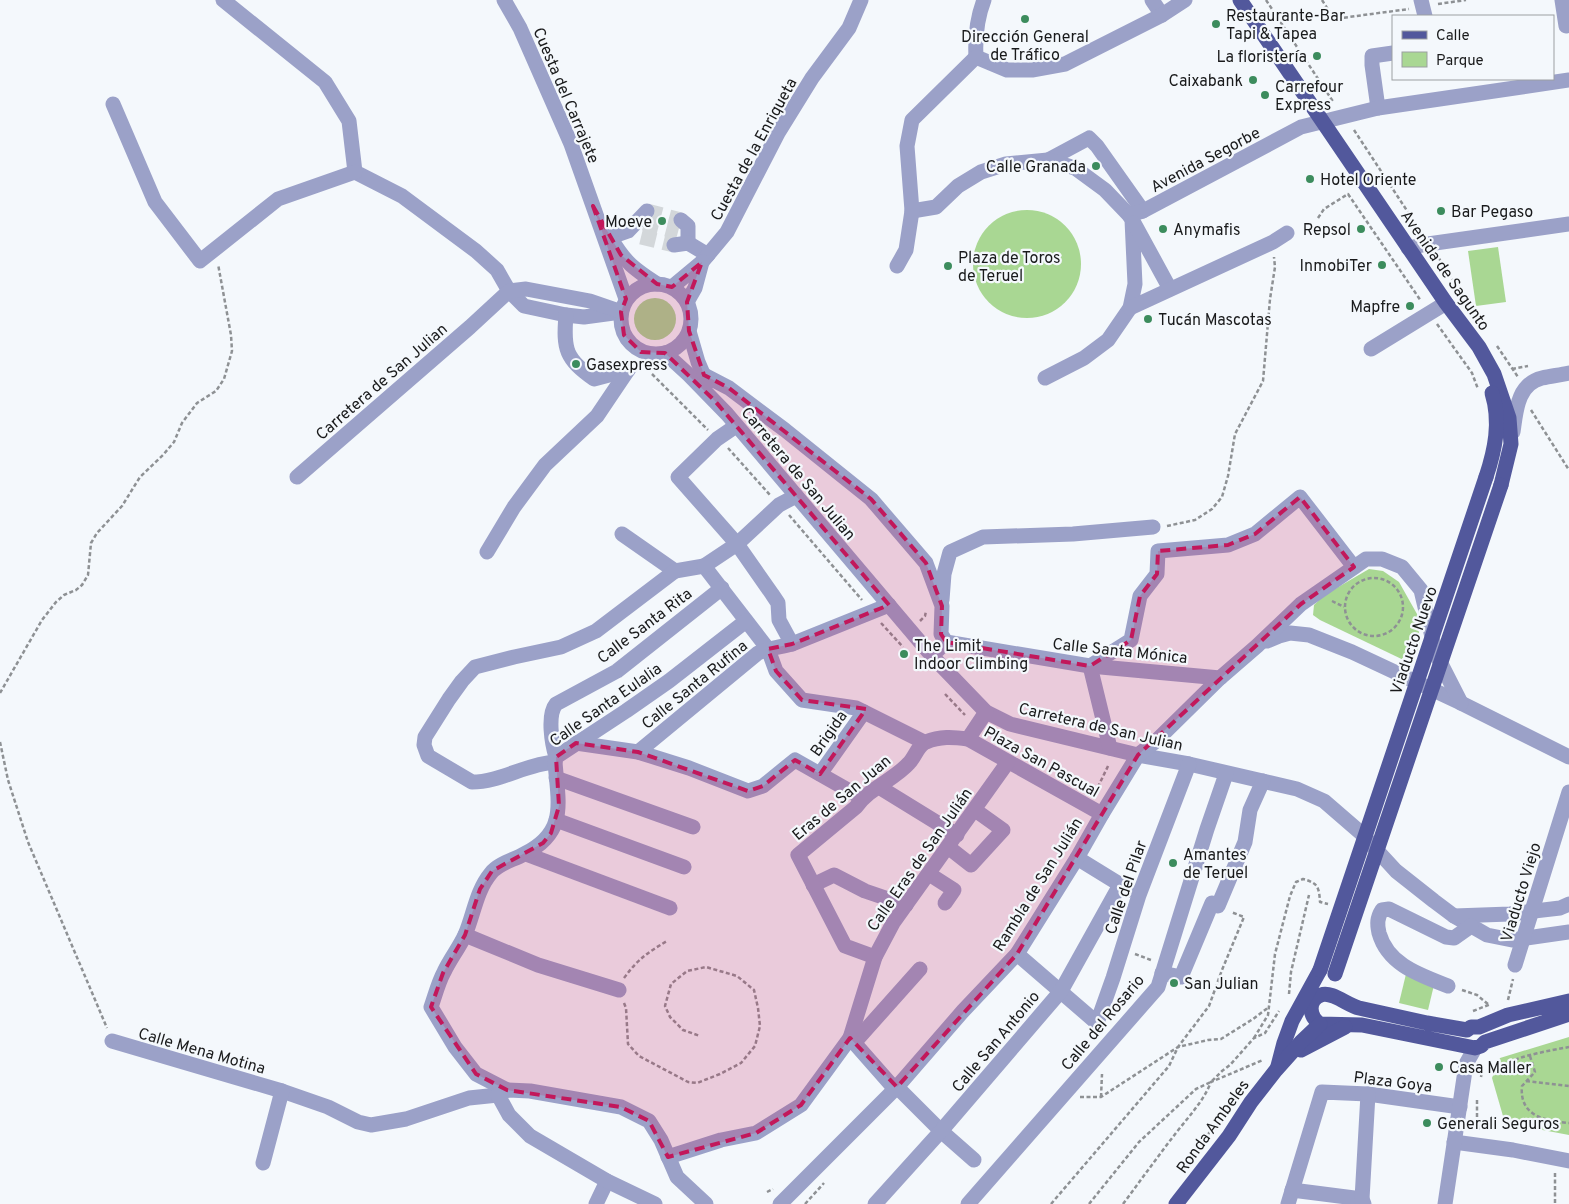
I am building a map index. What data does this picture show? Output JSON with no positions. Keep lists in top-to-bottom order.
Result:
{
  "streets": {
    "main road": ["Avenida de Sagunto", "Viaducto Nuevo", "Ronda Ambeles"],
    "street": [
      "Cuesta del Carrajete",
      "Cuesta de la Enriqueta",
      "Avenida Segorbe",
      "Carretera de San Julian",
      "Calle Santa Rita",
      "Calle Santa Mónica",
      "Calle Santa Rufina",
      "Calle Santa Eulalia",
      "Brigida",
      "Plaza San Pascual",
      "Eras de San Juan",
      "Calle Eras de San Julián",
      "Rambla de San Julián",
      "Calle del Pilar",
      "Viaducto Viejo",
      "Calle del Rosario",
      "Calle San Antonio",
      "Calle Mena Motina",
      "Plaza Goya"
    ]
  },
  "crossings": [
    ["Cuesta del Carrajete", "Cuesta de la Enriqueta"],
    ["Cuesta del Carrajete", "Carretera de San Julian"],
    ["Cuesta de la Enriqueta", "Carretera de San Julian"],
    ["Avenida Segorbe", "Avenida de Sagunto"],
    ["Avenida de Sagunto", "Viaducto Nuevo"],
    ["Carretera de San Julian", "Calle Santa Rufina"],
    ["Carretera de San Julian", "Plaza San Pascual"],
    ["Carretera de San Julian", "Rambla de San Julián"],
    ["Carretera de San Julian", "Calle del Pilar"],
    ["Carretera de San Julian", "Calle del Rosario"],
    ["Calle Santa Rita", "Calle Santa Eulalia"],
    ["Viaducto Nuevo", "Ronda Ambeles"],
    ["Calle Santa Mónica", "Rambla de San Julián"],
    ["Calle Santa Rufina", "Calle Santa Eulalia"],
    ["Plaza San Pascual", "Calle Eras de San Julián"],
    ["Plaza San Pascual", "Rambla de San Julián"],
    ["Eras de San Juan", "Calle Eras de San Julián"],
    ["Calle Eras de San Julián", "Calle Mena Motina"],
    ["Calle del Pilar", "Calle San Antonio"]
  ],
  "places": [
    "Dirección General de Tráfico",
    "Restaurante-Bar Tapi & Tapea",
    "La floristería",
    "Caixabank",
    "Carrefour Express",
    "Calle Granada",
    "Hotel Oriente",
    "Bar Pegaso",
    "Moeve",
    "Anymafis",
    "Repsol",
    "InmobiTer",
    "Plaza de Toros de Teruel",
    "Mapfre",
    "Tucán Mascotas",
    "Gasexpress",
    "The Limit Indoor Climbing",
    "Amantes de Teruel",
    "San Julian",
    "Casa Maller",
    "Generali Seguros"
  ],
  "legend": ["Calle", "Parque"]
}
